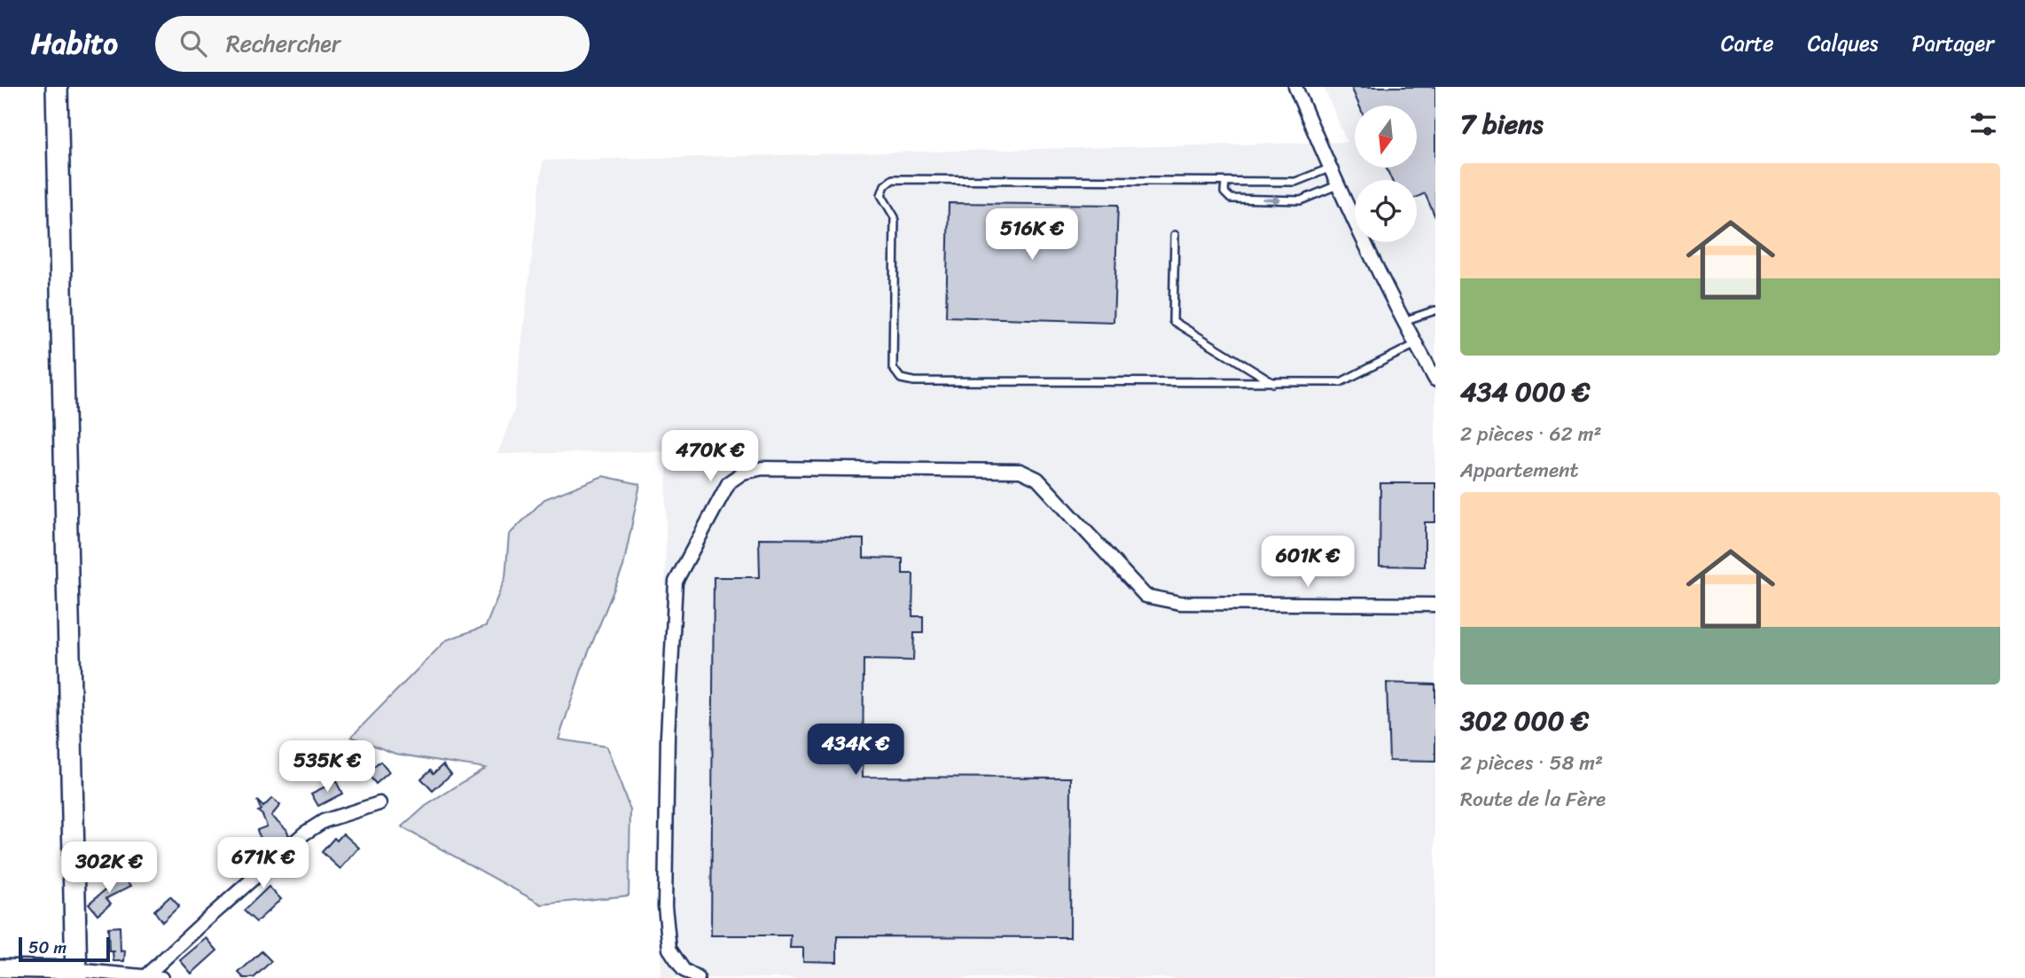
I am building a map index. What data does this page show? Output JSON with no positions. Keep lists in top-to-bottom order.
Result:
{
  "scale_bar": "50 m",
  "north": "bottom",
  "page": {
    "header": "Habito",
    "search": "Rechercher",
    "nav": ["Carte", "Calques", "Partager"],
    "heading": "7 biens",
    "list": [
      {
        "name": "434 000 €",
        "note": "2 pièces · 62 m² · Appartement"
      },
      {
        "name": "302 000 €",
        "note": "2 pièces · 58 m² · Route de la Fère"
      }
    ],
    "price": [
      "516K €",
      "470K €",
      "601K €",
      "434K €",
      "535K €",
      "671K €",
      "302K €"
    ],
    "scale": "50 m"
  }
}
